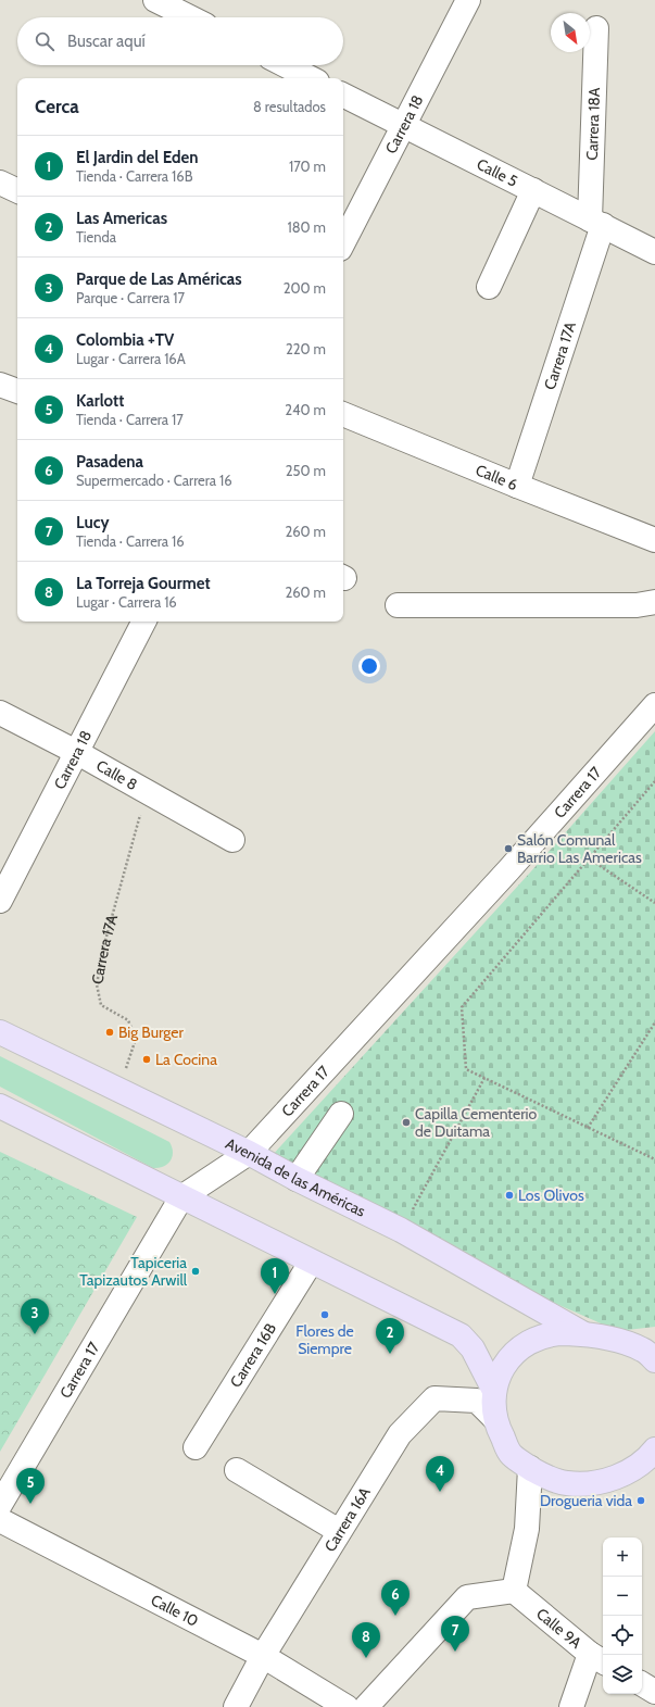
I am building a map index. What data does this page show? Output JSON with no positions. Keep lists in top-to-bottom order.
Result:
{
  "streets": {
    "main road": ["Avenida de las Américas"],
    "street": [
      "Carrera 18A",
      "Carrera 18",
      "Calle 5",
      "Carrera 17A",
      "Calle 6",
      "Calle 8",
      "Carrera 17",
      "Carrera 16B",
      "Carrera 16A",
      "Calle 10",
      "Calle 9A"
    ]
  },
  "crossings": [
    ["Carrera 18A", "Calle 5"],
    ["Carrera 18A", "Carrera 17A"],
    ["Carrera 18", "Calle 5"],
    ["Carrera 18", "Calle 8"],
    ["Calle 5", "Carrera 17A"],
    ["Carrera 17A", "Calle 6"],
    ["Carrera 17A", "Calle 8"],
    ["Carrera 17A", "Avenida de las Américas"],
    ["Carrera 17", "Avenida de las Américas"],
    ["Carrera 16A", "Calle 10"]
  ],
  "places": [
    "Salón Comunal Barrio Las Americas",
    "Big Burger",
    "La Cocina",
    "Capilla Cementerio de Duitama",
    "Los Olivos",
    "Tapiceria Tapizautos Arwill",
    "Flores de Siempre",
    "Drogueria vida"
  ],
  "north": "bottom right",
  "page": {
    "search": "Buscar aquí",
    "heading": ["Cerca", "8 resultados"],
    "list": [
      {
        "mark": "1",
        "name": "El Jardin del Eden",
        "note": "Tienda · Carrera 16B",
        "value": "170 m"
      },
      {
        "mark": "2",
        "name": "Las Americas",
        "note": "Tienda",
        "value": "180 m"
      },
      {
        "mark": "3",
        "name": "Parque de Las Américas",
        "note": "Parque · Carrera 17",
        "value": "200 m"
      },
      {
        "mark": "4",
        "name": "Colombia +TV",
        "note": "Lugar · Carrera 16A",
        "value": "220 m"
      },
      {
        "mark": "5",
        "name": "Karlott",
        "note": "Tienda · Carrera 17",
        "value": "240 m"
      },
      {
        "mark": "6",
        "name": "Pasadena",
        "note": "Supermercado · Carrera 16",
        "value": "250 m"
      },
      {
        "mark": "7",
        "name": "Lucy",
        "note": "Tienda · Carrera 16",
        "value": "260 m"
      },
      {
        "mark": "8",
        "name": "La Torreja Gourmet",
        "note": "Lugar · Carrera 16",
        "value": "260 m"
      }
    ],
    "pins": [
      "1",
      "3",
      "2",
      "4",
      "5",
      "6",
      "7",
      "8"
    ],
    "map_buttons": ["+", "−"]
  }
}
